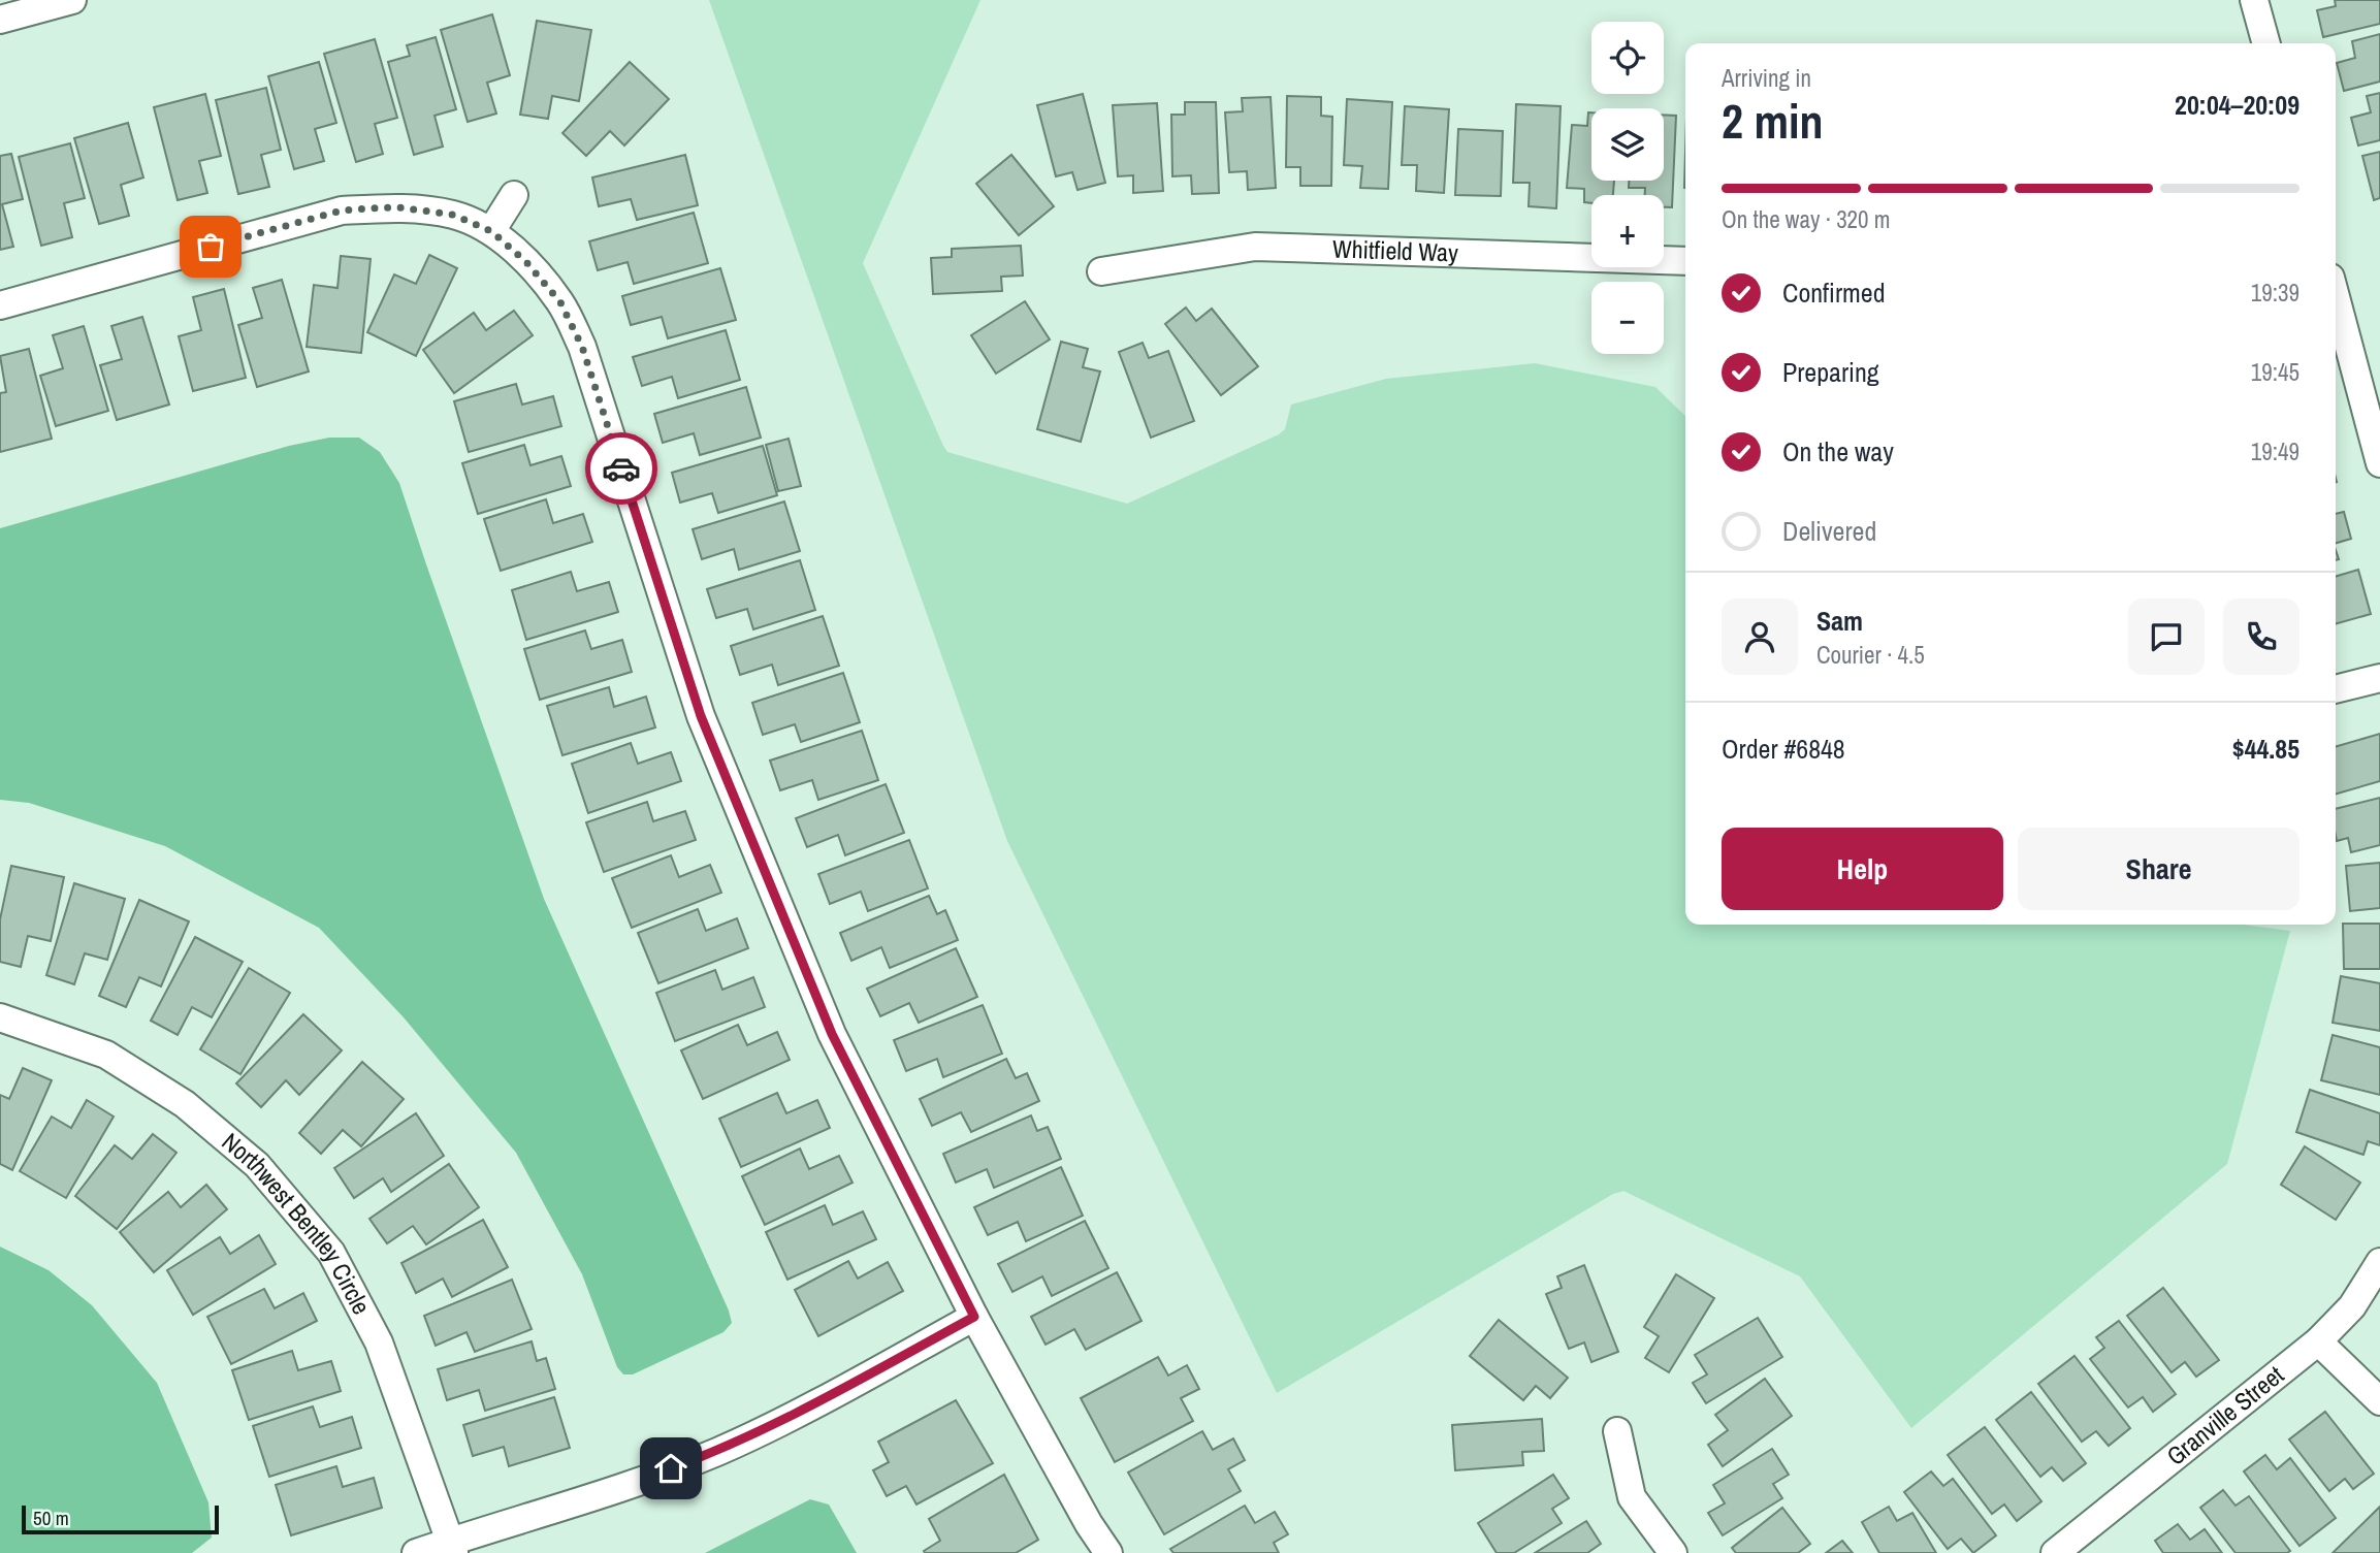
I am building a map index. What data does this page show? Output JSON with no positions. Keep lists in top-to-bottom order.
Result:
{
  "streets": {
    "street": ["Whitfield Way", "Northwest Bentley Circle", "Granville Street"]
  },
  "scale_bar": "50 m",
  "page": {
    "map_buttons": ["+", "−"],
    "heading": ["2 min", "Arriving in", "20:04–20:09"],
    "panel": [
      "Sam",
      "Courier · 4.5",
      "Order #6848",
      "$44.85"
    ],
    "bar": "On the way · 320 m",
    "list": [
      ["Confirmed", "19:39"],
      ["Preparing", "19:45"],
      ["On the way", "19:49"],
      "Delivered"
    ],
    "buttons": ["Help", "Share"],
    "scale": "50 m"
  }
}
